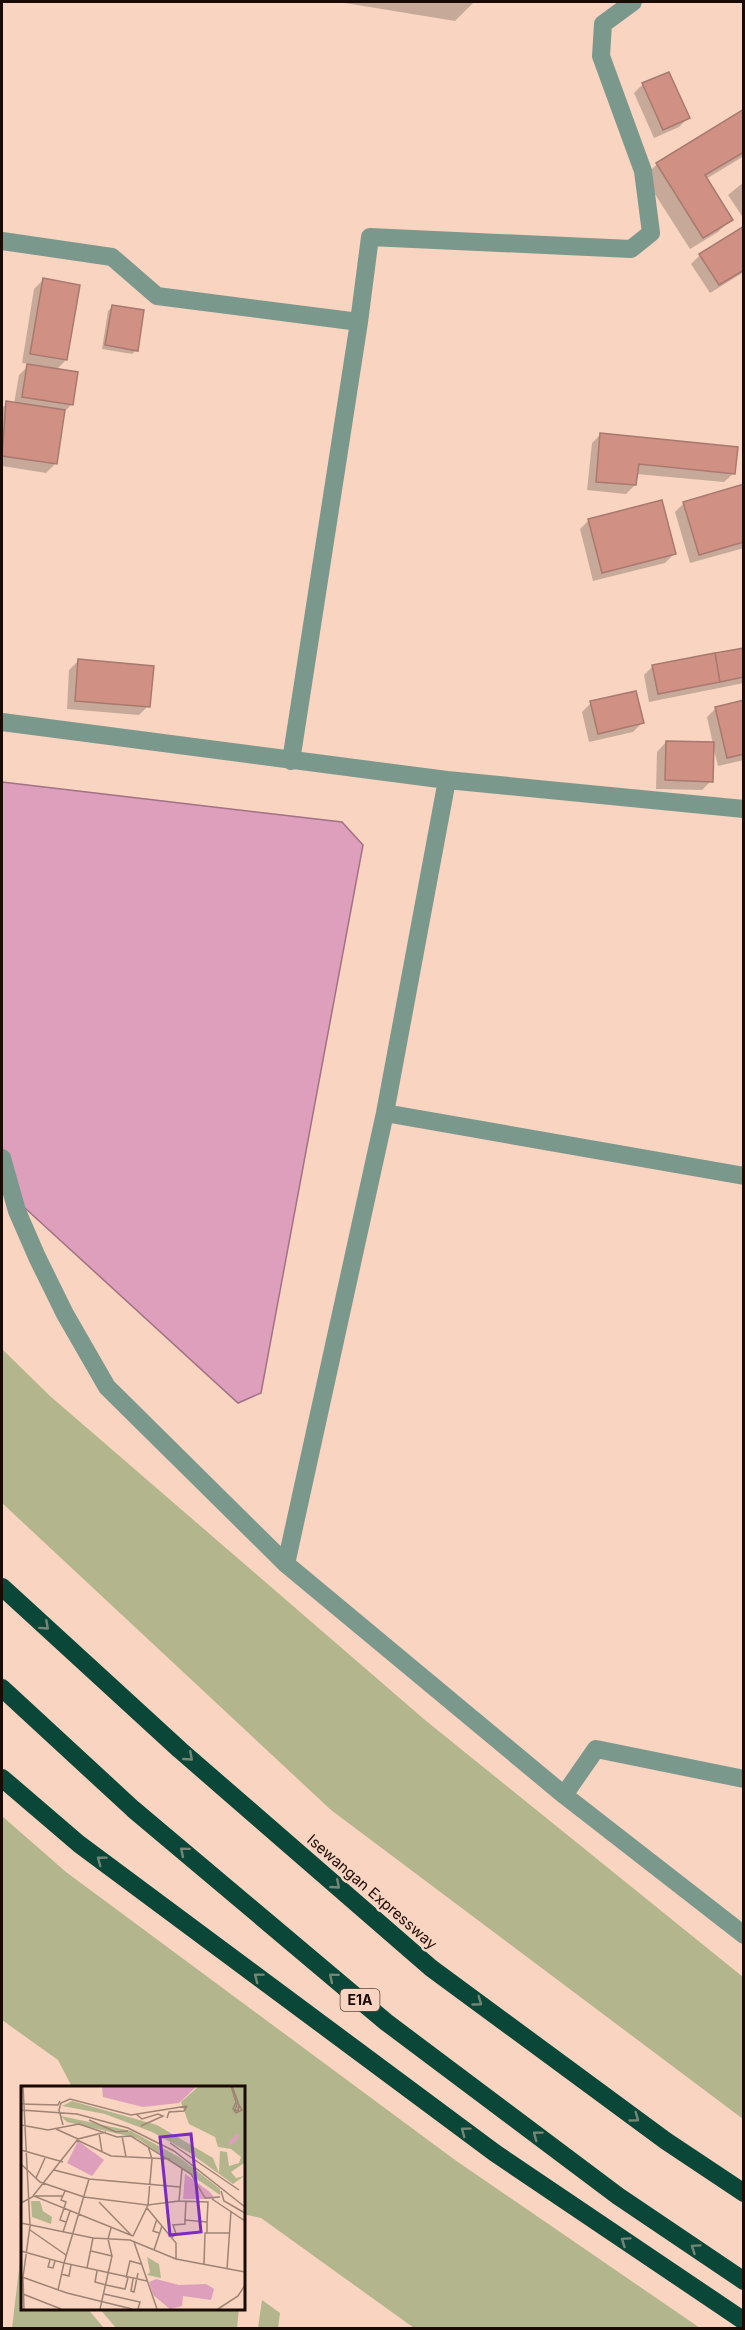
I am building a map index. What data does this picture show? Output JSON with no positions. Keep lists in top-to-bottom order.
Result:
{
  "streets": {
    "highway": ["Isewangan Expressway", "E1A"]
  }
}
